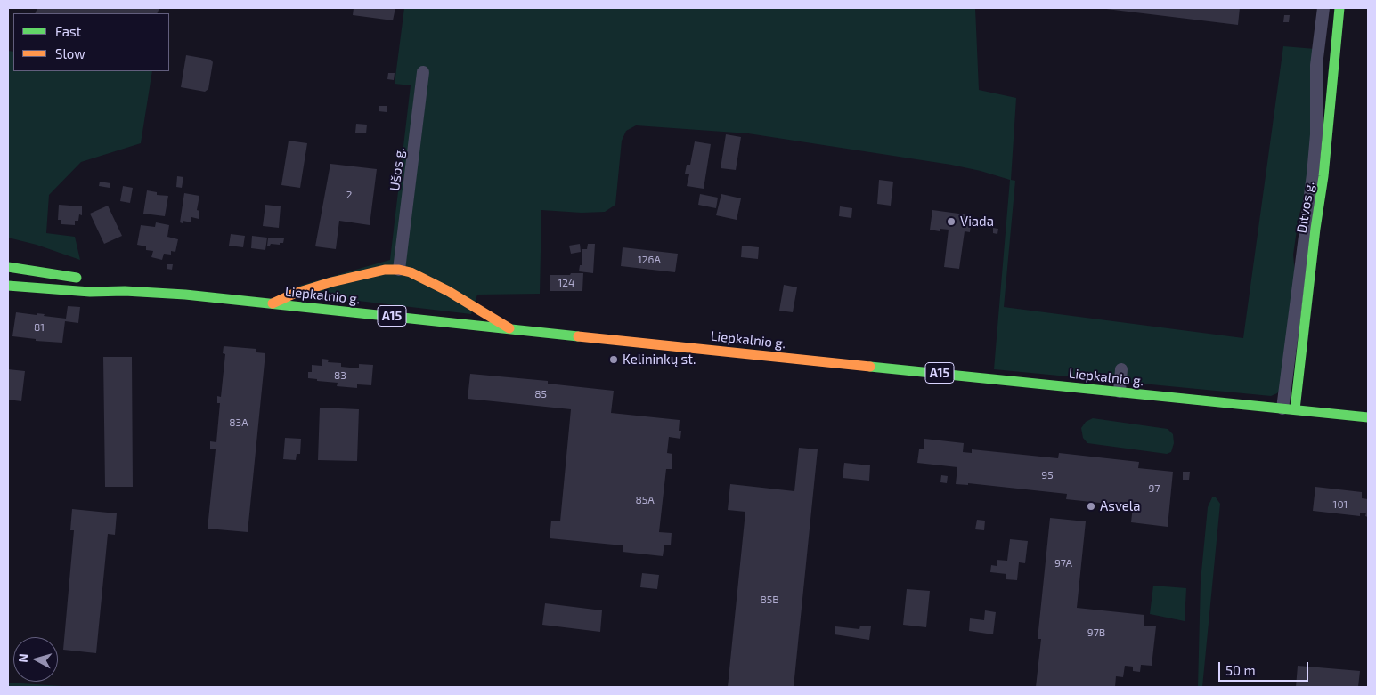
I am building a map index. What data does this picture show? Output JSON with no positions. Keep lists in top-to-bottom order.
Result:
{
  "streets": {
    "main road": ["Ditvos g.", "Liepkalnio g.", "A15"],
    "street": ["Ušos g."]
  },
  "crossings": [
    ["Ditvos g.", "Liepkalnio g."]
  ],
  "places": ["Viada", "Kelininkų st.", "Asvela"],
  "house_numbers": [
    "2",
    "126A",
    "124",
    "81",
    "83",
    "85",
    "83A",
    "95",
    "97",
    "85A",
    "101",
    "97A",
    "85B",
    "97B"
  ],
  "legend": ["Fast", "Slow"],
  "scale_bar": "50 m",
  "north": "left"
}
